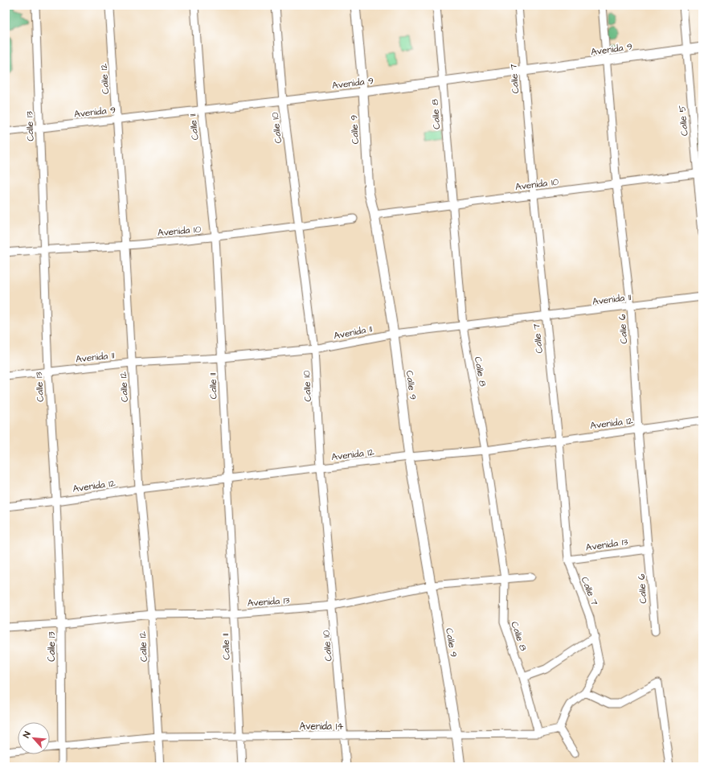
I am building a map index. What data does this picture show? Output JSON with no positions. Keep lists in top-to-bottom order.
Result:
{
  "streets": {
    "street": [
      "Avenida 9",
      "Calle 12",
      "Calle 7",
      "Calle 8",
      "Calle 5",
      "Calle 13",
      "Calle 11",
      "Calle 10",
      "Calle 9",
      "Avenida 10",
      "Avenida 11",
      "Calle 6",
      "Avenida 12",
      "Avenida 13",
      "Avenida 14"
    ]
  },
  "crossings": [
    ["Avenida 9", "Calle 12"],
    ["Avenida 9", "Calle 7"],
    ["Avenida 9", "Calle 8"],
    ["Avenida 9", "Calle 5"],
    ["Avenida 9", "Calle 13"],
    ["Avenida 9", "Calle 11"],
    ["Avenida 9", "Calle 10"],
    ["Avenida 9", "Calle 9"],
    ["Avenida 9", "Calle 6"],
    ["Calle 12", "Avenida 10"],
    ["Calle 12", "Avenida 11"],
    ["Calle 12", "Avenida 12"],
    ["Calle 12", "Avenida 13"],
    ["Calle 12", "Avenida 14"],
    ["Calle 7", "Avenida 10"],
    ["Calle 7", "Avenida 11"],
    ["Calle 7", "Avenida 12"],
    ["Calle 7", "Avenida 13"],
    ["Calle 8", "Avenida 10"],
    ["Calle 8", "Avenida 11"],
    ["Calle 8", "Avenida 12"],
    ["Calle 8", "Avenida 13"],
    ["Calle 8", "Avenida 14"],
    ["Calle 5", "Avenida 10"],
    ["Calle 13", "Avenida 10"],
    ["Calle 13", "Avenida 11"],
    ["Calle 13", "Avenida 12"],
    ["Calle 13", "Avenida 13"],
    ["Calle 13", "Avenida 14"],
    ["Calle 11", "Avenida 10"],
    ["Calle 11", "Avenida 11"],
    ["Calle 11", "Avenida 12"],
    ["Calle 11", "Avenida 13"],
    ["Calle 11", "Avenida 14"],
    ["Calle 10", "Avenida 10"],
    ["Calle 10", "Avenida 11"],
    ["Calle 10", "Avenida 12"],
    ["Calle 10", "Avenida 13"],
    ["Calle 10", "Avenida 14"],
    ["Calle 9", "Avenida 10"],
    ["Calle 9", "Avenida 11"],
    ["Calle 9", "Avenida 12"],
    ["Calle 9", "Avenida 13"],
    ["Calle 9", "Avenida 14"],
    ["Avenida 10", "Calle 6"],
    ["Avenida 11", "Calle 6"],
    ["Calle 6", "Avenida 12"],
    ["Calle 6", "Avenida 13"]
  ],
  "north": "top left"
}
